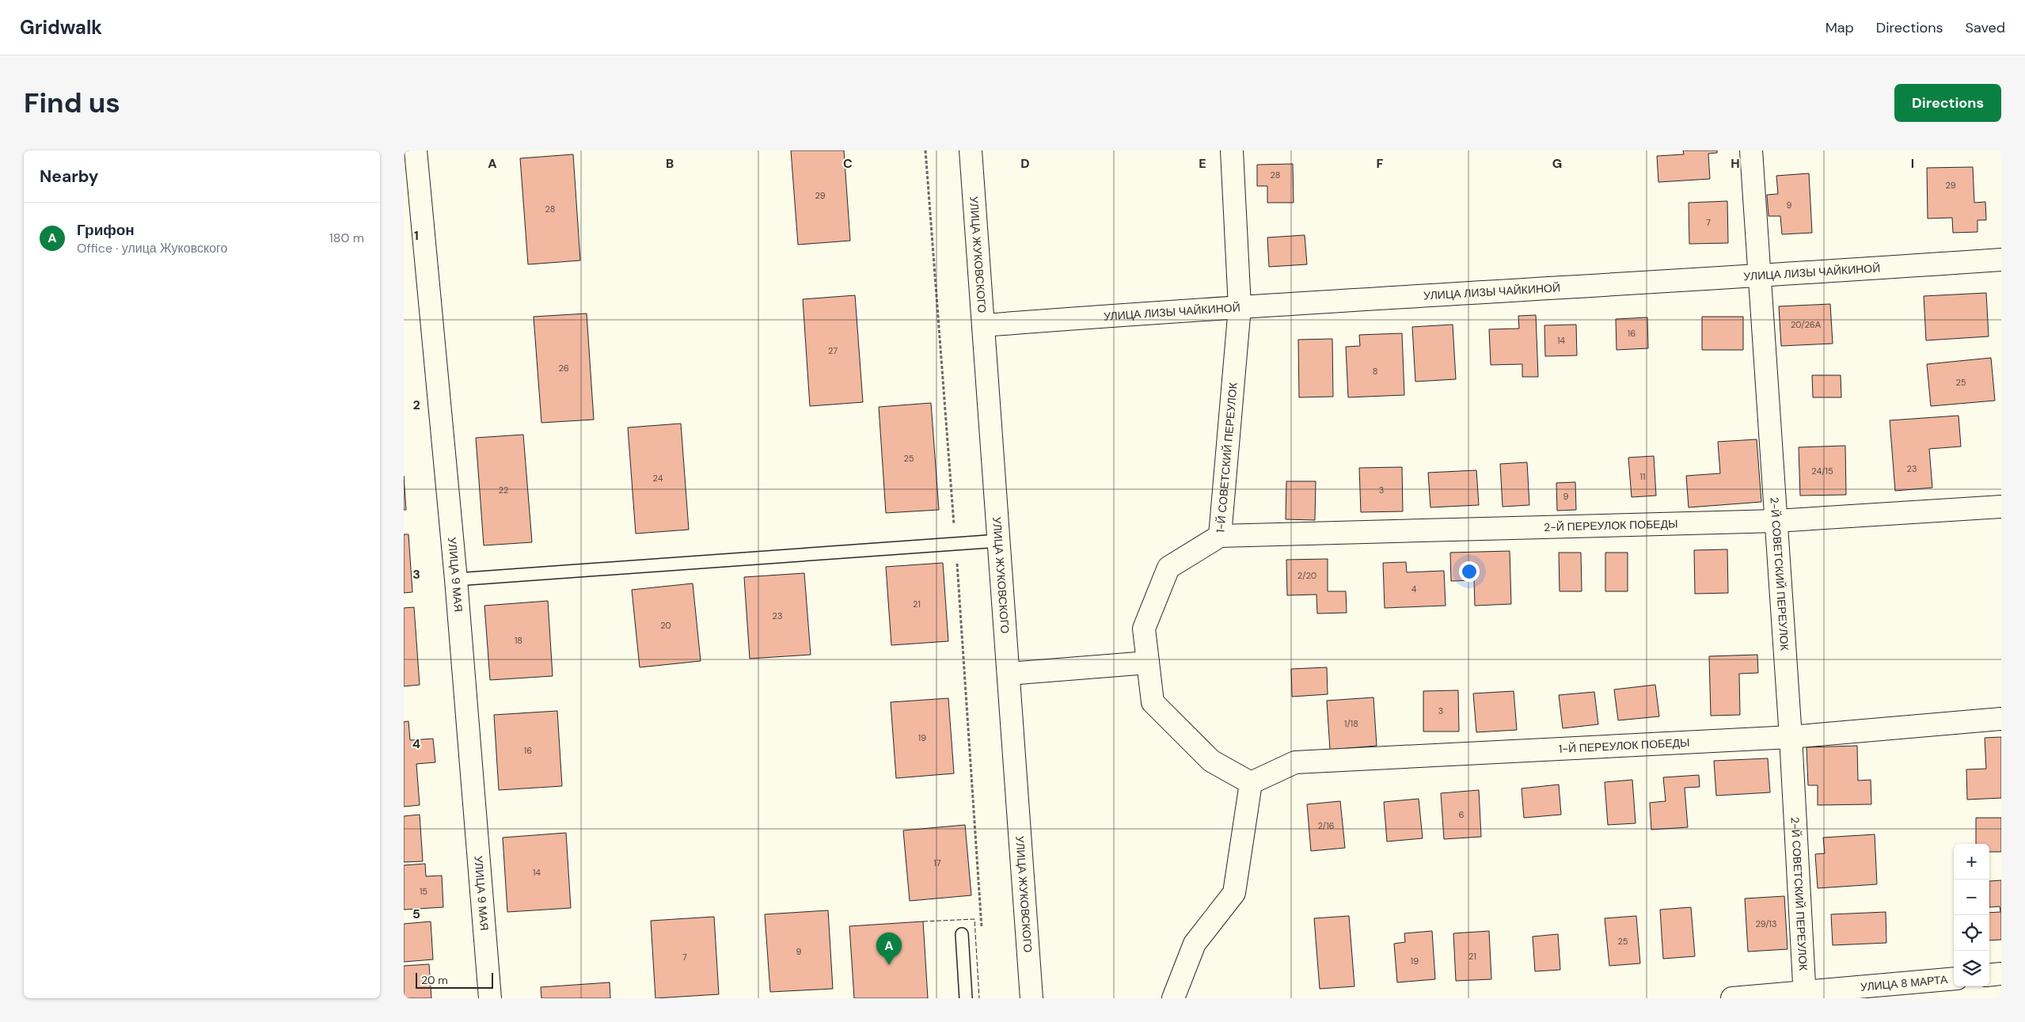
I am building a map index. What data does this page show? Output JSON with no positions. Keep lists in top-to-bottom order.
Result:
{
  "streets": {
    "street": [
      "УЛИЦА ЖУКОВСКОГО",
      "УЛИЦА ЛИЗЫ ЧАЙКИНОЙ",
      "1-Й СОВЕТСКИЙ ПЕРЕУЛОК",
      "2-Й ПЕРЕУЛОК ПОБЕДЫ",
      "УЛИЦА 9 МАЯ",
      "2-Й СОВЕТСКИЙ ПЕРЕУЛОК",
      "1-Й ПЕРЕУЛОК ПОБЕДЫ",
      "УЛИЦА 8 МАРТА"
    ]
  },
  "crossings": [
    ["УЛИЦА ЖУКОВСКОГО", "УЛИЦА ЛИЗЫ ЧАЙКИНОЙ"],
    ["УЛИЦА ЛИЗЫ ЧАЙКИНОЙ", "1-Й СОВЕТСКИЙ ПЕРЕУЛОК"],
    ["УЛИЦА ЛИЗЫ ЧАЙКИНОЙ", "2-Й СОВЕТСКИЙ ПЕРЕУЛОК"],
    ["1-Й СОВЕТСКИЙ ПЕРЕУЛОК", "2-Й ПЕРЕУЛОК ПОБЕДЫ"],
    ["1-Й СОВЕТСКИЙ ПЕРЕУЛОК", "1-Й ПЕРЕУЛОК ПОБЕДЫ"],
    ["2-Й ПЕРЕУЛОК ПОБЕДЫ", "2-Й СОВЕТСКИЙ ПЕРЕУЛОК"],
    ["2-Й СОВЕТСКИЙ ПЕРЕУЛОК", "1-Й ПЕРЕУЛОК ПОБЕДЫ"],
    ["2-Й СОВЕТСКИЙ ПЕРЕУЛОК", "УЛИЦА 8 МАРТА"]
  ],
  "house_numbers": [
    "28",
    "29",
    "29",
    "9",
    "28",
    "7",
    "20/26А",
    "16",
    "14",
    "27",
    "26",
    "8",
    "25",
    "25",
    "23",
    "24/15",
    "11",
    "24",
    "22",
    "3",
    "9",
    "2/20",
    "4",
    "21",
    "23",
    "20",
    "18",
    "3",
    "1/18",
    "19",
    "16",
    "6",
    "2/16",
    "17",
    "14",
    "15",
    "29/13",
    "25",
    "9",
    "21",
    "7",
    "19"
  ],
  "scale_bar": "20 m",
  "page": {
    "header": "Gridwalk",
    "nav": ["Map", "Directions", "Saved"],
    "buttons": "Directions",
    "title": "Find us",
    "heading": "Nearby",
    "list": [
      {
        "mark": "A",
        "name": "Грифон",
        "note": "Office · улица Жуковского",
        "value": "180 m"
      }
    ],
    "map_buttons": ["+", "−"],
    "pins": "A",
    "scale": "20 m"
  },
  "grid": {
    "columns": [
      "A",
      "B",
      "C",
      "D",
      "E",
      "F",
      "G",
      "H",
      "I"
    ],
    "rows": [
      "1",
      "2",
      "3",
      "4",
      "5"
    ]
  }
}
